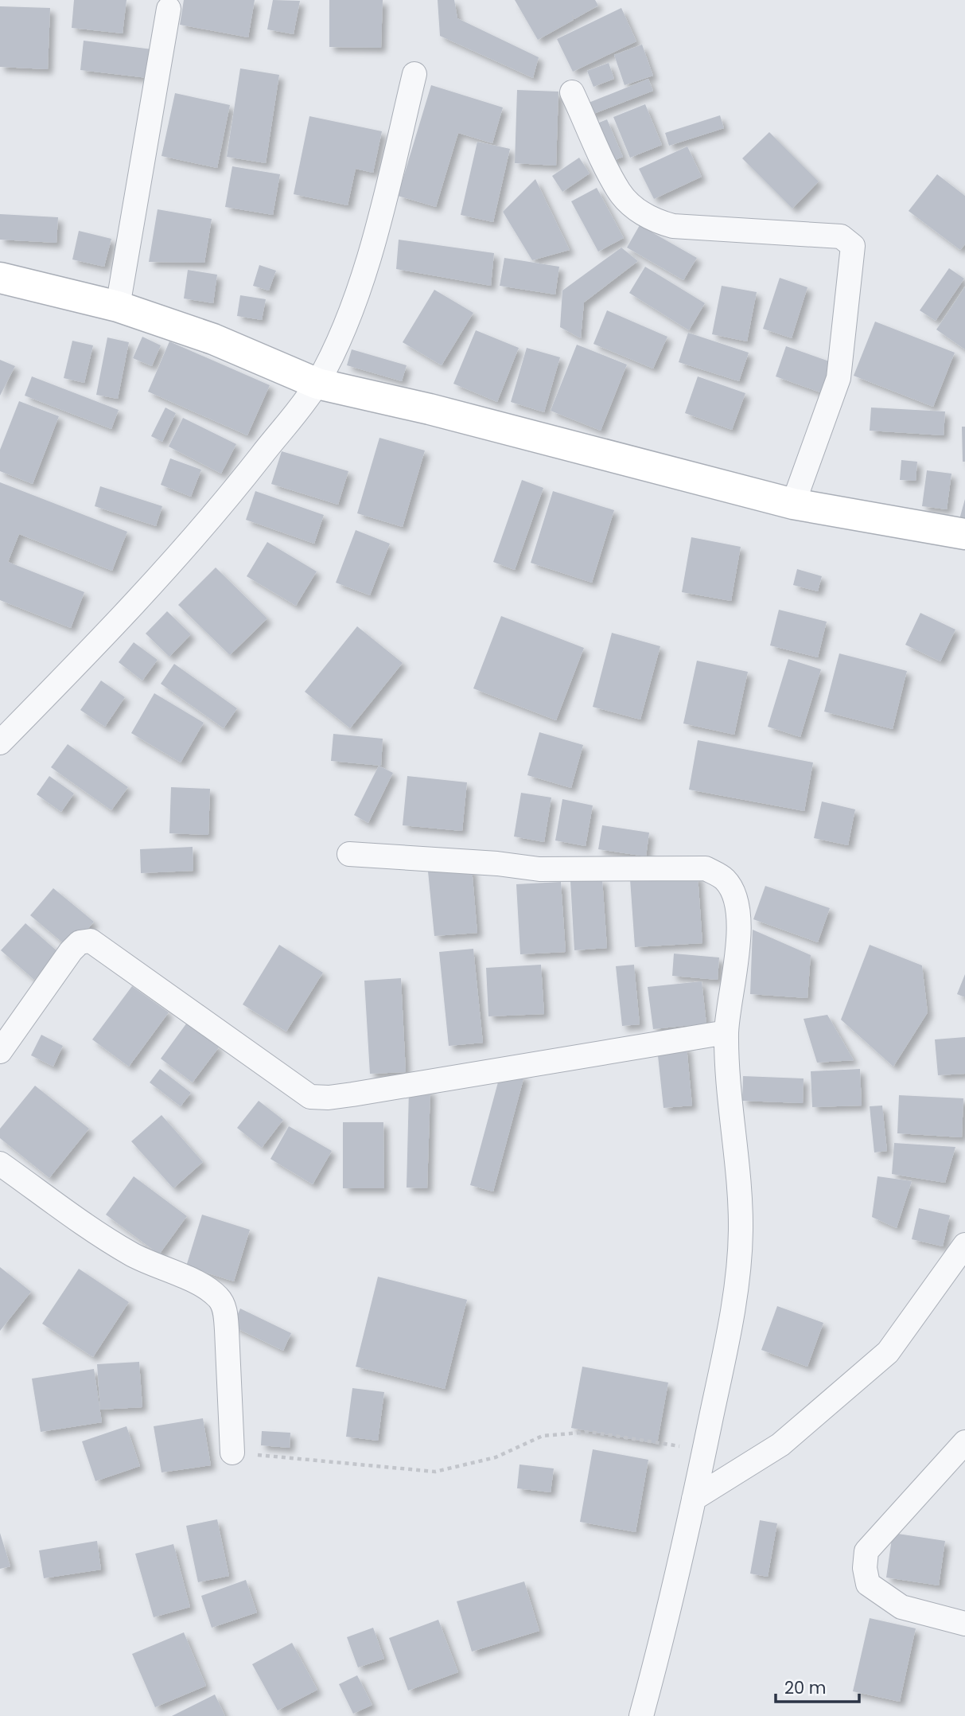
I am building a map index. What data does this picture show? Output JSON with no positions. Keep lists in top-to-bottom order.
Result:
{
  "scale_bar": "20 m"
}
